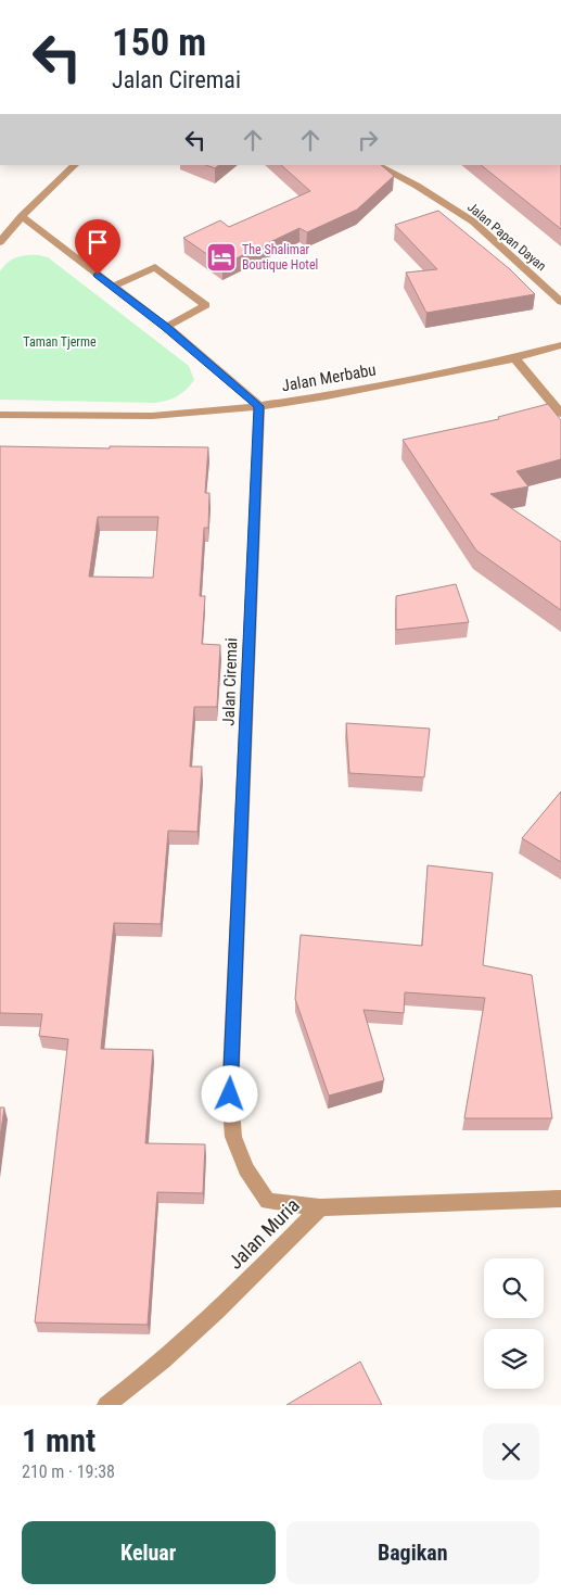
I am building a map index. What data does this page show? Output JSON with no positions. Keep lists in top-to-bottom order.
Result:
{
  "streets": {
    "street": [
      "Jalan Papan Dayan",
      "Jalan Merbabu",
      "Jalan Ciremai",
      "Jalan Muria"
    ]
  },
  "crossings": [
    ["Jalan Merbabu", "Jalan Ciremai"],
    ["Jalan Ciremai", "Jalan Muria"]
  ],
  "parks": ["Taman Tjerme"],
  "places": {
    "hotel": ["The Shalimar Boutique Hotel"]
  },
  "page": {
    "turn": ["150 m", "Jalan Ciremai"],
    "heading": ["1 mnt", "210 m · 19:38"],
    "buttons": ["Keluar", "Bagikan"]
  }
}
